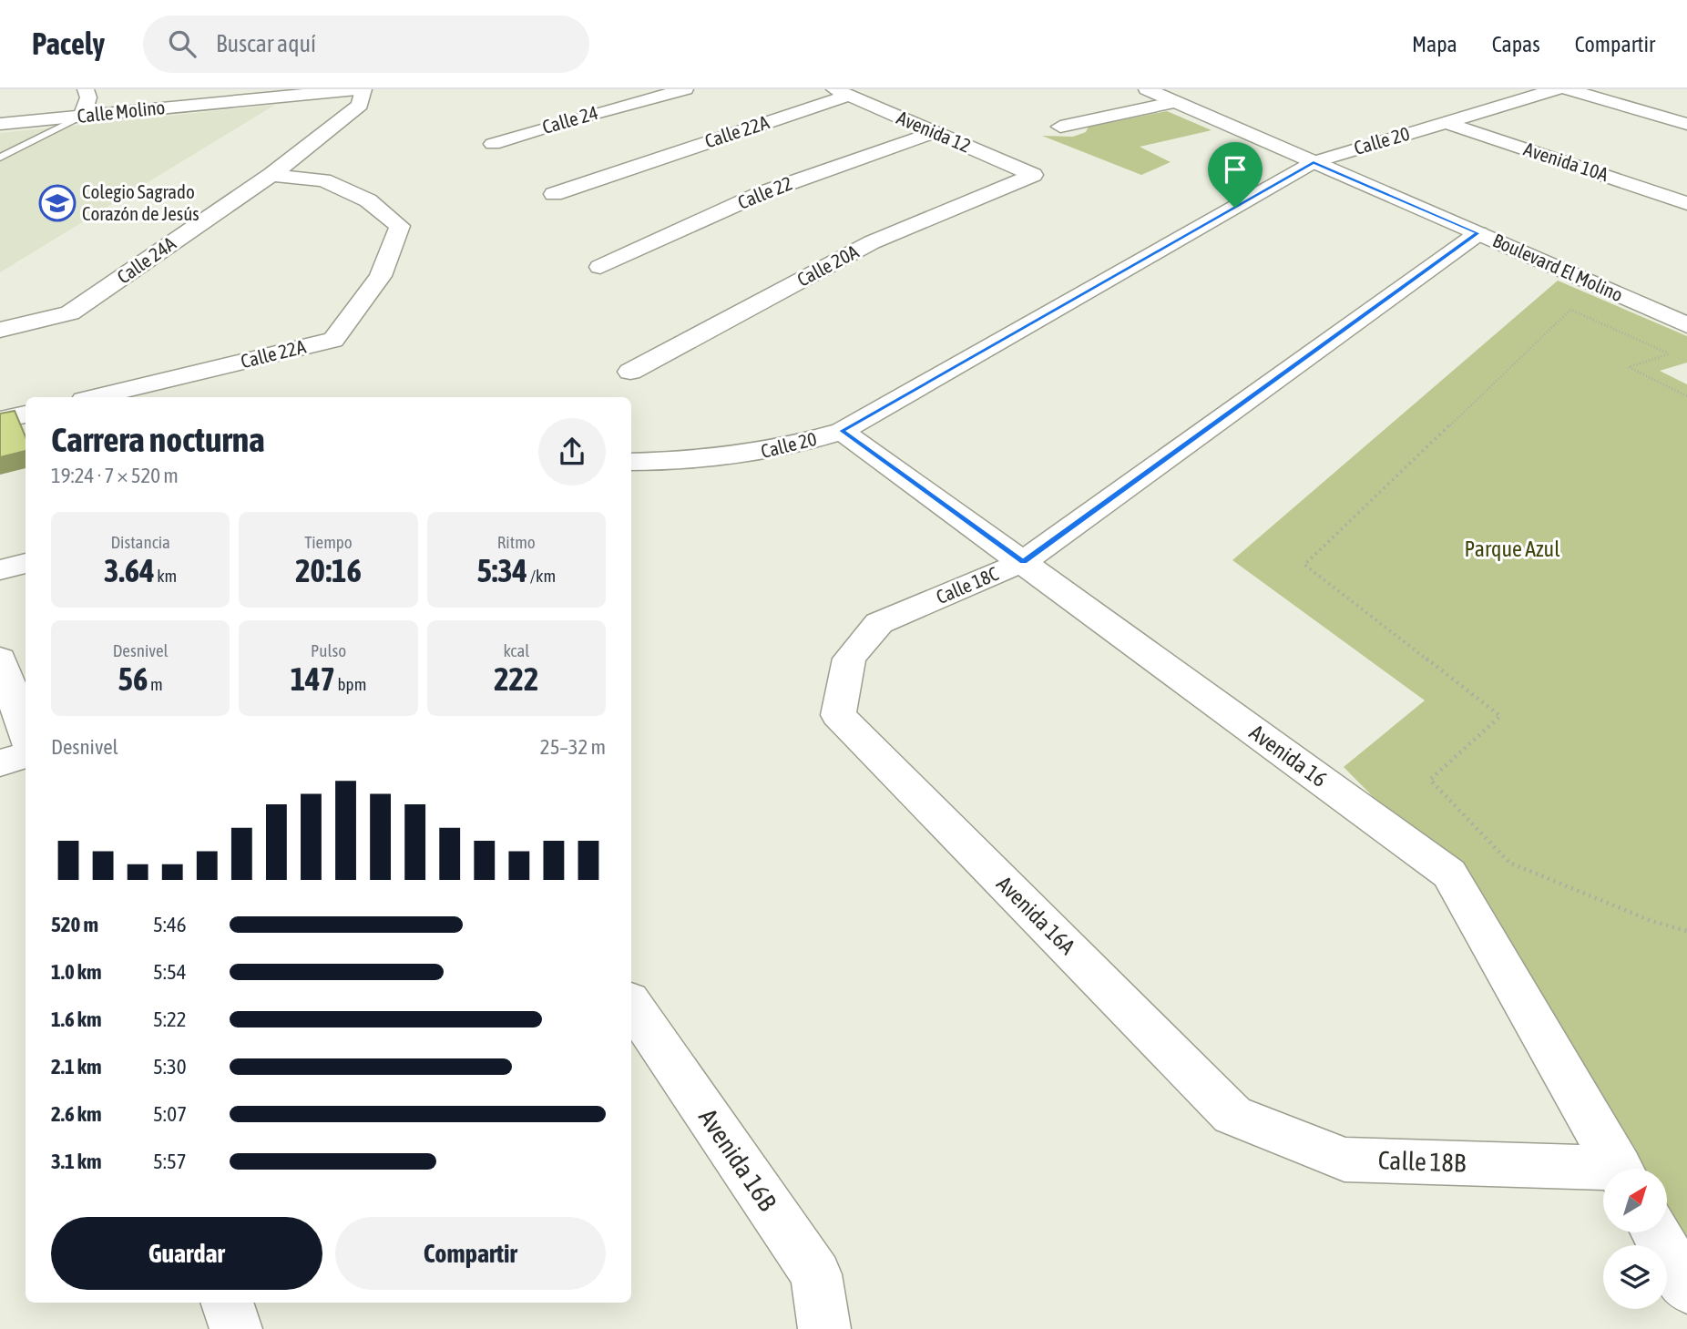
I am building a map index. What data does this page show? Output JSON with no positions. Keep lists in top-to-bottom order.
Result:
{
  "streets": {
    "street": [
      "Calle Molino",
      "Calle 24",
      "Calle 22A",
      "Avenida 12",
      "Calle 20",
      "Avenida 10A",
      "Calle 22",
      "Calle 24A",
      "Calle 20A",
      "Boulevard El Molino",
      "Calle 18C",
      "Avenida 16",
      "Avenida 16A",
      "Avenida 16B",
      "Calle 18B"
    ]
  },
  "crossings": [
    ["Calle 22A", "Avenida 12"],
    ["Calle 22A", "Calle 24A"],
    ["Avenida 12", "Calle 22"],
    ["Avenida 12", "Calle 20A"],
    ["Calle 20", "Avenida 10A"],
    ["Calle 20", "Boulevard El Molino"],
    ["Calle 20", "Avenida 16"],
    ["Boulevard El Molino", "Calle 18C"],
    ["Calle 18C", "Avenida 16"],
    ["Calle 18C", "Avenida 16A"],
    ["Avenida 16A", "Calle 18B"]
  ],
  "parks": ["Parque Azul"],
  "places": {
    "school or university": ["Colegio Sagrado Corazón de Jesús"]
  },
  "north": "top right",
  "page": {
    "header": "Pacely",
    "search": "Buscar aquí",
    "nav": ["Mapa", "Capas", "Compartir"],
    "heading": ["Carrera nocturna", "19:24 · 7 × 520 m"],
    "stats": [
      ["Distancia", "3.64 km"],
      ["Tiempo", "20:16"],
      ["Ritmo", "5:34 /km"],
      ["Desnivel", "56 m"],
      ["Pulso", "147 bpm"],
      ["kcal", "222"]
    ],
    "chart": ["Desnivel", "25–32 m"],
    "list": [
      {
        "name": "520 m",
        "note": "5:46"
      },
      {
        "name": "1.0 km",
        "note": "5:54"
      },
      {
        "name": "1.6 km",
        "note": "5:22"
      },
      {
        "name": "2.1 km",
        "note": "5:30"
      },
      {
        "name": "2.6 km",
        "note": "5:07"
      },
      {
        "name": "3.1 km",
        "note": "5:57"
      }
    ],
    "buttons": ["Guardar", "Compartir"]
  }
}
